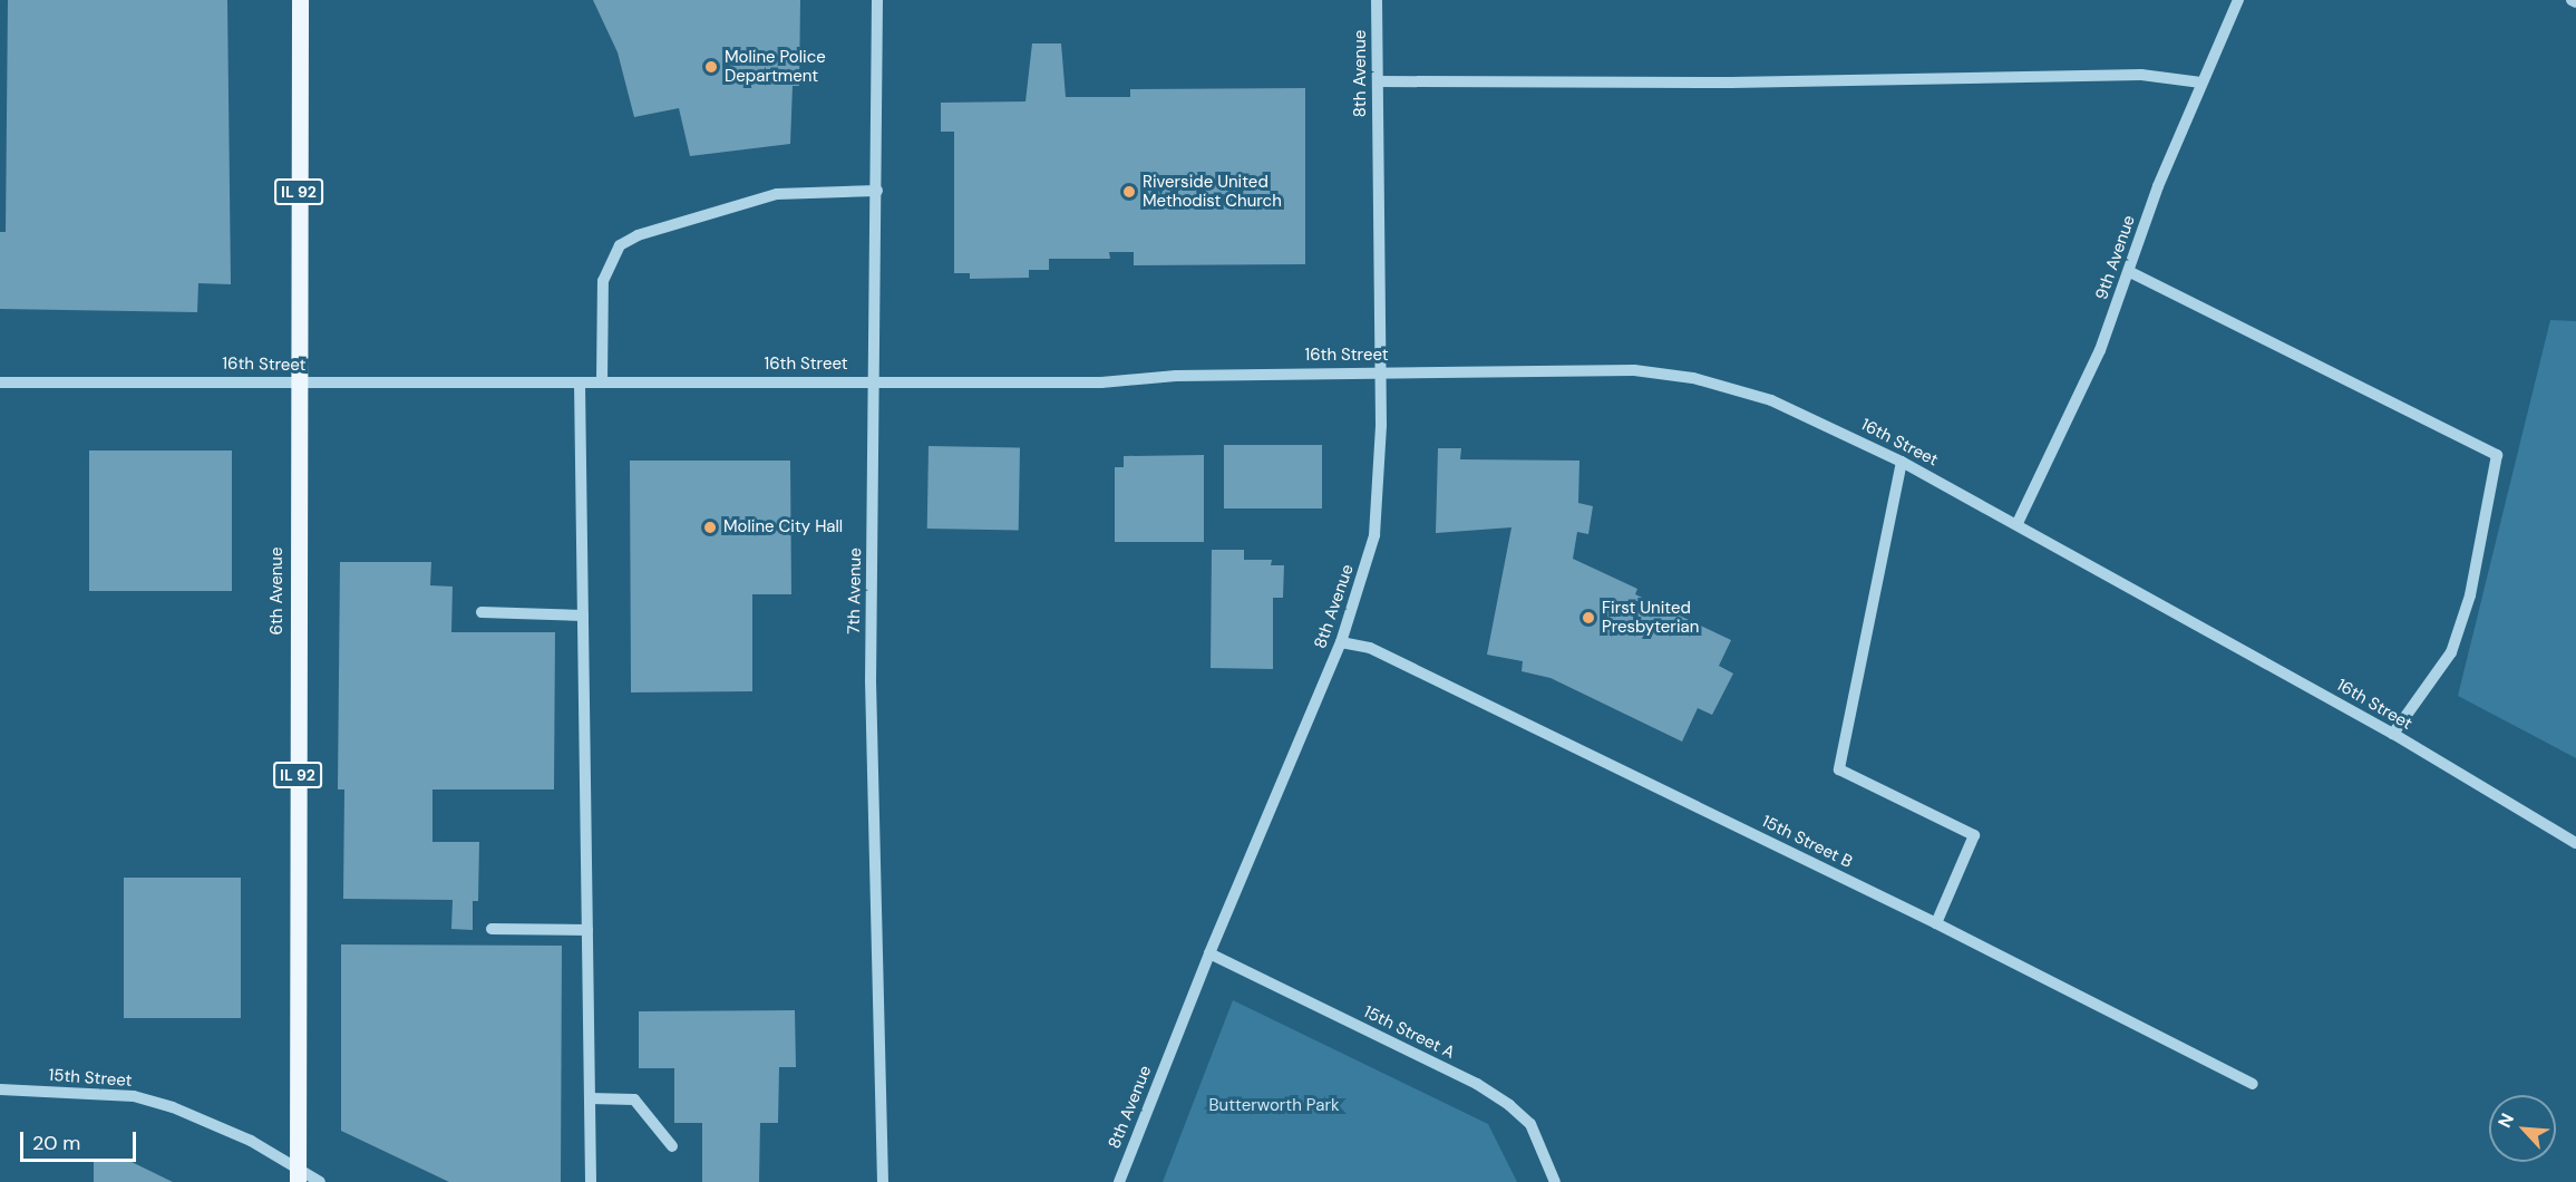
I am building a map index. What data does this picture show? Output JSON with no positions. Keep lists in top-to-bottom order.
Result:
{
  "streets": {
    "main road": ["IL 92", "6th Avenue"],
    "street": [
      "8th Avenue",
      "9th Avenue",
      "16th Street",
      "7th Avenue",
      "15th Street B",
      "15th Street A",
      "15th Street"
    ]
  },
  "crossings": [
    ["8th Avenue", "16th Street"],
    ["8th Avenue", "15th Street B"],
    ["8th Avenue", "15th Street A"],
    ["9th Avenue", "16th Street"],
    ["16th Street", "6th Avenue"],
    ["16th Street", "7th Avenue"],
    ["6th Avenue", "15th Street"]
  ],
  "parks": ["Butterworth Park"],
  "places": [
    "Moline Police Department",
    "Riverside United Methodist Church",
    "Moline City Hall",
    "First United Presbyterian"
  ],
  "scale_bar": "20 m",
  "north": "top left"
}
